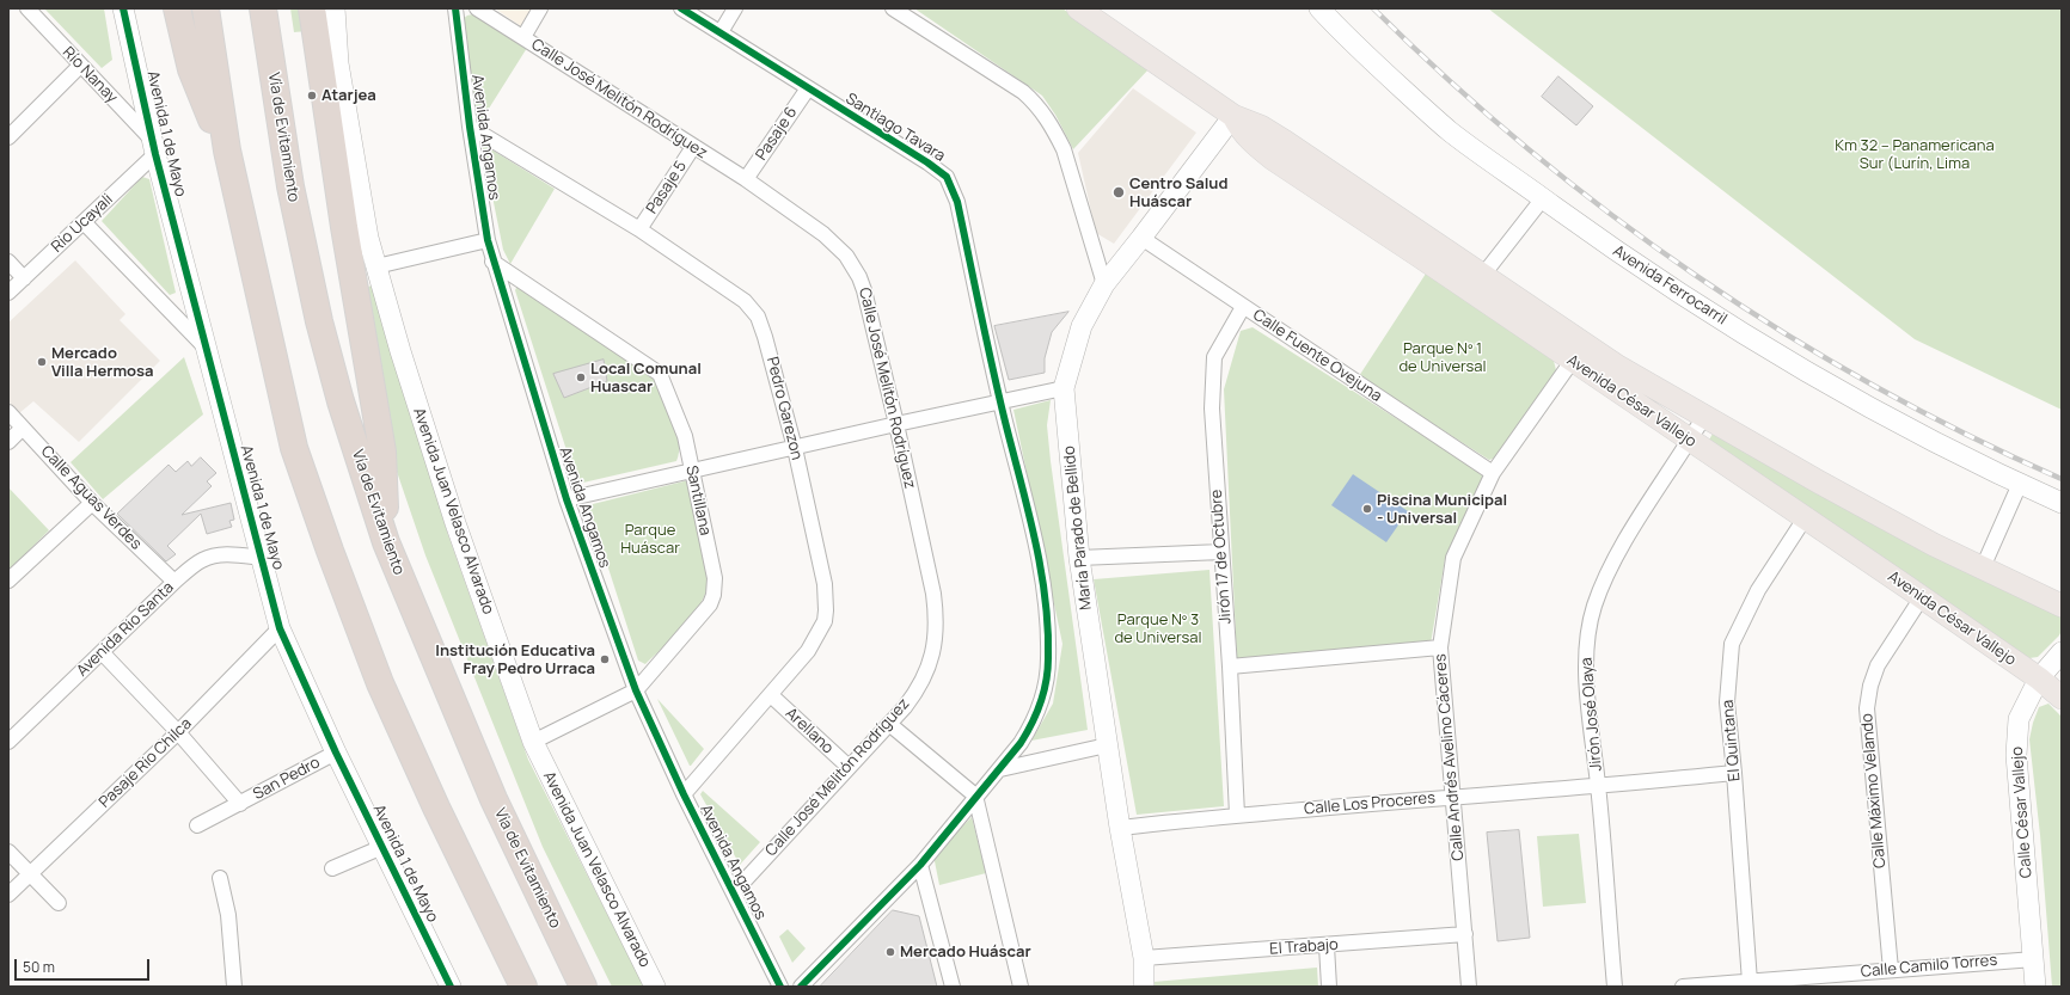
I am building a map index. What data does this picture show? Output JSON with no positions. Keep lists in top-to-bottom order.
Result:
{
  "streets": {
    "highway": ["Vía de Evitamiento"],
    "main road": ["Avenida César Vallejo"],
    "street": [
      "Río Nanay",
      "Calle José Melitón Rodríguez",
      "Santiago Tavara",
      "Avenida 1 de Mayo",
      "Pasaje 6",
      "Avenida Angamos",
      "Pasaje 5",
      "Río Ucayali",
      "Avenida Ferrocarril",
      "Calle Fuente Ovejuna",
      "Pedro Garezon",
      "Calle Aguas Verdes",
      "Santillana",
      "Avenida Juan Velasco Alvarado",
      "María Parado de Bellido",
      "Jirón 17 de Octubre",
      "Avenida Rio Santa",
      "Jirón José Olaya",
      "Arellano",
      "El Quintana",
      "Calle Andrés Avelino Cáceres",
      "Pasaje Rio Chilca",
      "San Pedro",
      "Calle Máximo Velando",
      "Calle Los Proceres",
      "Calle César Vallejo",
      "El Trabajo",
      "Calle Camilo Torres"
    ]
  },
  "crossings": [
    ["Río Nanay", "Avenida 1 de Mayo"],
    ["Río Nanay", "Río Ucayali"],
    ["Calle José Melitón Rodríguez", "Pasaje 6"],
    ["Calle José Melitón Rodríguez", "Avenida Angamos"],
    ["Calle José Melitón Rodríguez", "Pasaje 5"],
    ["Calle José Melitón Rodríguez", "Arellano"],
    ["Santiago Tavara", "Pasaje 6"],
    ["Avenida 1 de Mayo", "Río Ucayali"],
    ["Avenida 1 de Mayo", "Avenida Rio Santa"],
    ["Avenida 1 de Mayo", "Pasaje Rio Chilca"],
    ["Avenida 1 de Mayo", "San Pedro"],
    ["Avenida Angamos", "Pedro Garezon"],
    ["Avenida Angamos", "Santillana"],
    ["Pasaje 5", "Pedro Garezon"],
    ["Calle Fuente Ovejuna", "María Parado de Bellido"],
    ["Calle Fuente Ovejuna", "Jirón 17 de Octubre"],
    ["Calle Fuente Ovejuna", "Calle Andrés Avelino Cáceres"],
    ["Avenida César Vallejo", "María Parado de Bellido"],
    ["Avenida César Vallejo", "Jirón José Olaya"],
    ["Avenida César Vallejo", "El Quintana"],
    ["Avenida César Vallejo", "Calle Andrés Avelino Cáceres"],
    ["Avenida César Vallejo", "Calle Máximo Velando"],
    ["Avenida César Vallejo", "Calle César Vallejo"],
    ["Pedro Garezon", "Arellano"],
    ["Calle Aguas Verdes", "Avenida Rio Santa"],
    ["Santillana", "Avenida Juan Velasco Alvarado"],
    ["María Parado de Bellido", "Calle Los Proceres"],
    ["María Parado de Bellido", "El Trabajo"],
    ["Jirón 17 de Octubre", "Calle Los Proceres"],
    ["Avenida Rio Santa", "San Pedro"],
    ["Jirón José Olaya", "Calle Los Proceres"],
    ["El Quintana", "Calle Los Proceres"],
    ["El Quintana", "Calle Camilo Torres"],
    ["Calle Andrés Avelino Cáceres", "Calle Los Proceres"],
    ["Calle Andrés Avelino Cáceres", "El Trabajo"],
    ["Pasaje Rio Chilca", "San Pedro"],
    ["Calle Máximo Velando", "Calle Camilo Torres"],
    ["Calle César Vallejo", "Calle Camilo Torres"]
  ],
  "parks": [
    "Km 32 – Panamericana Sur (Lurín, Lima",
    "Parque Nº 1 de Universal",
    "Parque Huáscar",
    "Parque Nº 3 de Universal"
  ],
  "places": [
    "Atarjea",
    "Centro Salud Huáscar",
    "Mercado Villa Hermosa",
    "Local Comunal Huascar",
    "Piscina Municipal - Universal",
    "Institución Educativa Fray Pedro Urraca",
    "Mercado Huáscar"
  ],
  "scale_bar": "50 m"
}
